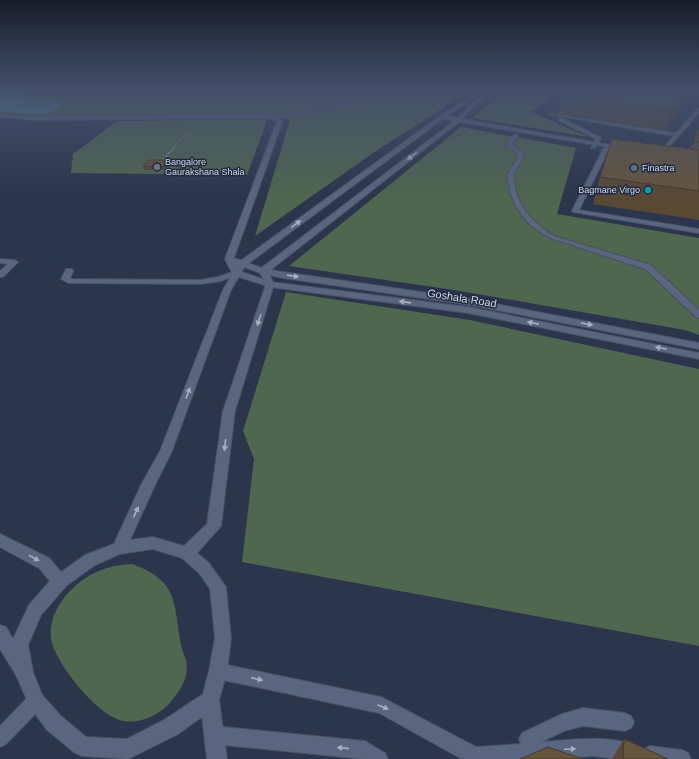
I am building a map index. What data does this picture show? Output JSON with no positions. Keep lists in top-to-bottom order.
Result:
{
  "streets": {
    "street": ["Goshala Road"]
  },
  "places": ["Bangalore Gaurakshana Shala", "Finastra", "Bagmane Virgo"]
}
